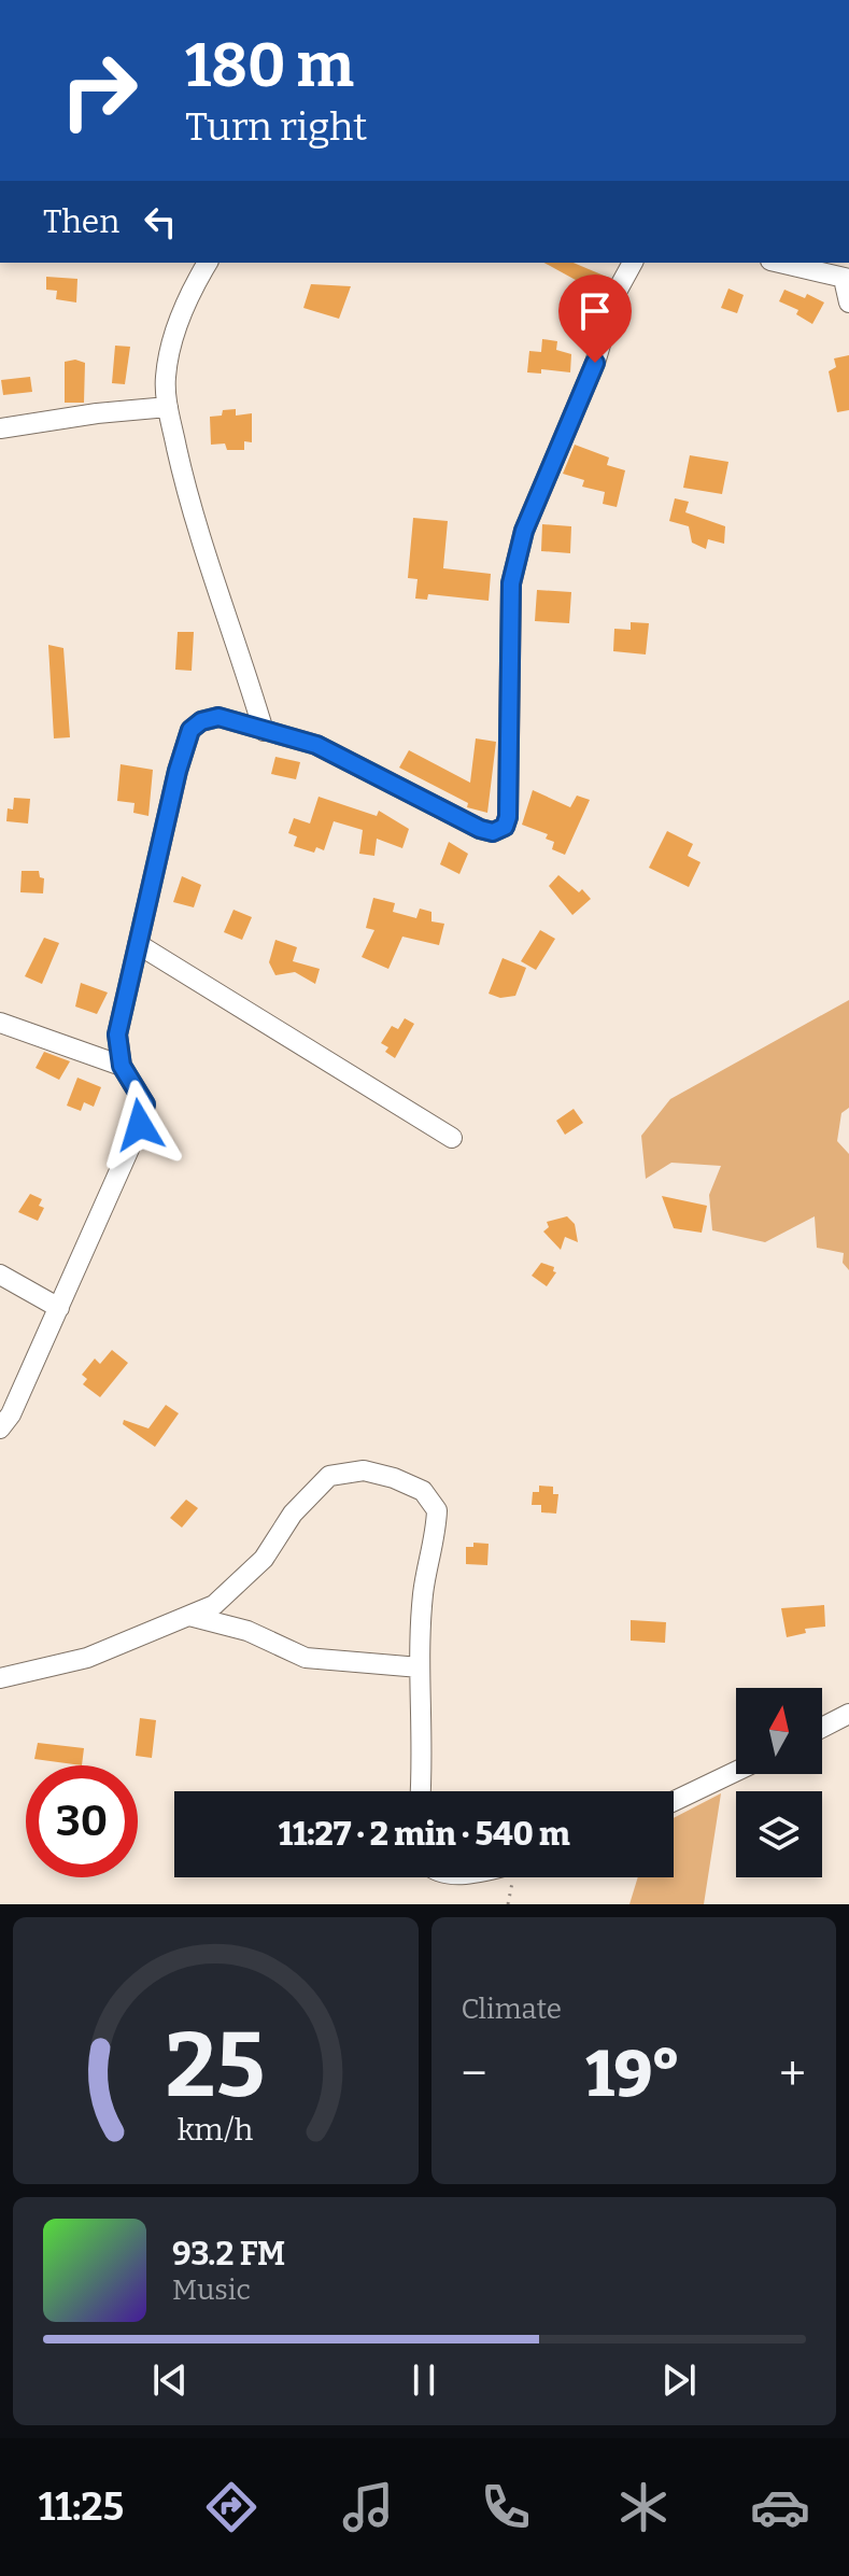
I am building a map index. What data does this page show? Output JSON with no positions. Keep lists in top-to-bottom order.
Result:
{
  "north": "top",
  "page": {
    "turn": ["180 m", "Turn right"],
    "then": "Then",
    "limit": "30",
    "trip": "11:27 · 2 min · 540 m",
    "tile": "Climate",
    "heat": ["−", "19°", "+"],
    "song": ["93.2 FM", "Music"],
    "tabs": "11:25",
    "gauge": ["25", "km/h"]
  }
}
